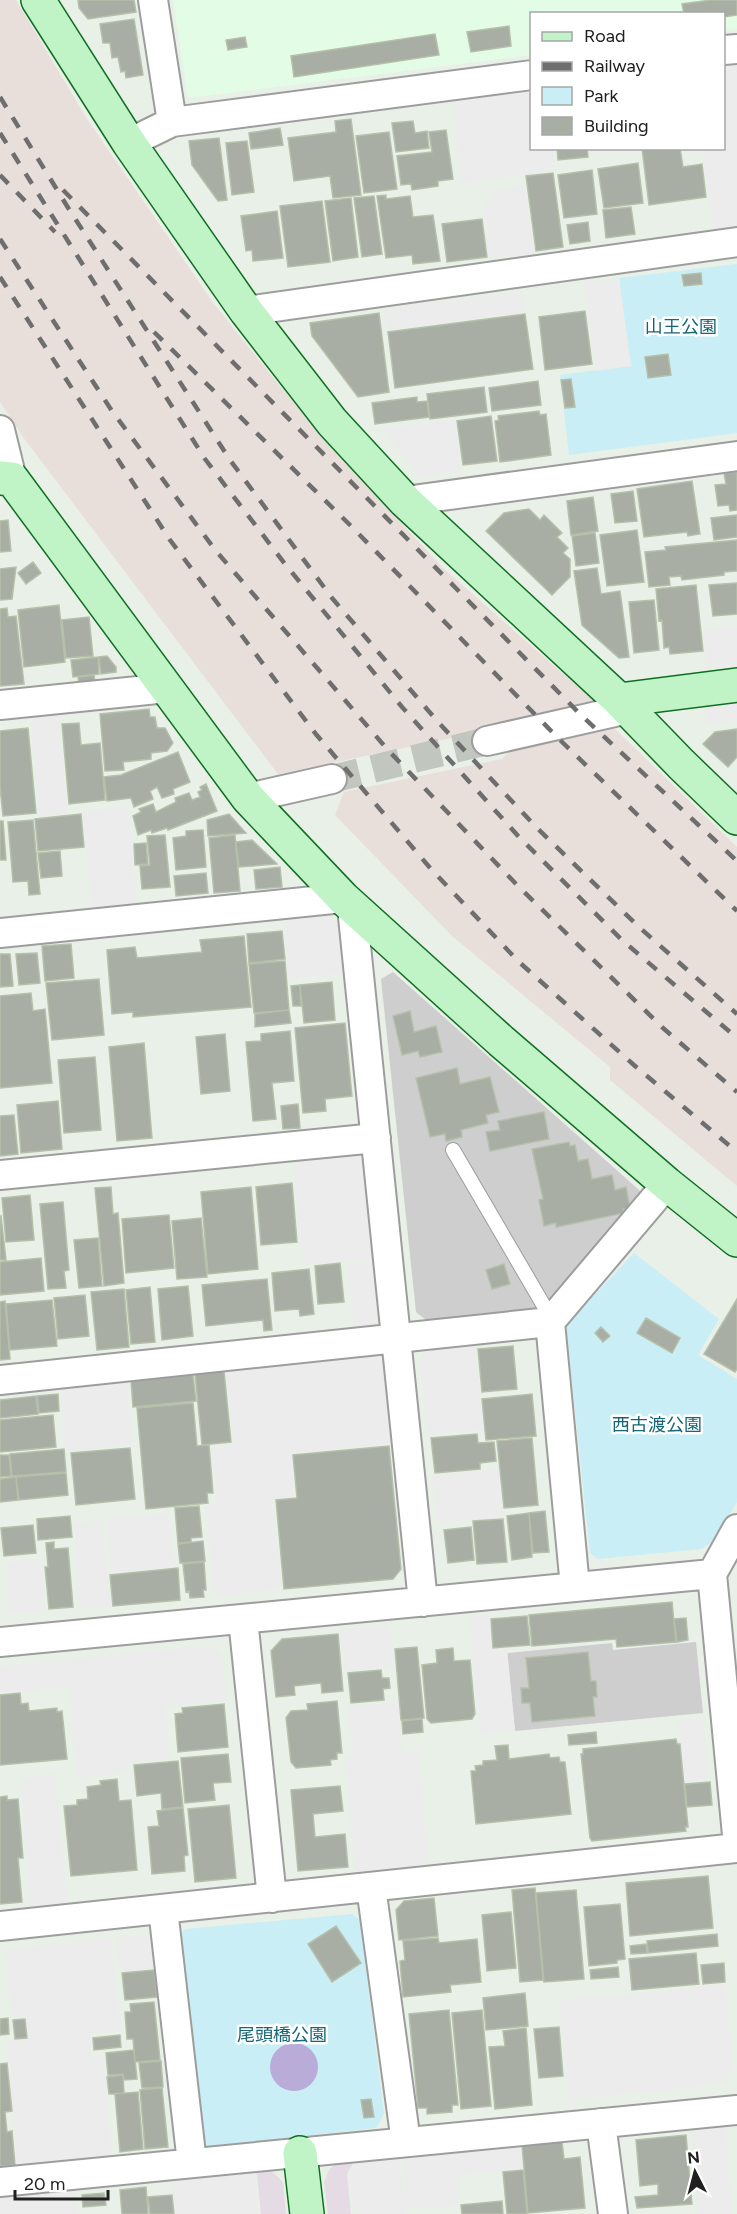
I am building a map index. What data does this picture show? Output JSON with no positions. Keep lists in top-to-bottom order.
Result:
{
  "parks": ["山王公園", "西古渡公園", "尾頭橋公園"],
  "legend": [
    "Road",
    "Railway",
    "Park",
    "Building"
  ],
  "scale_bar": "20 m",
  "north": "top"
}
